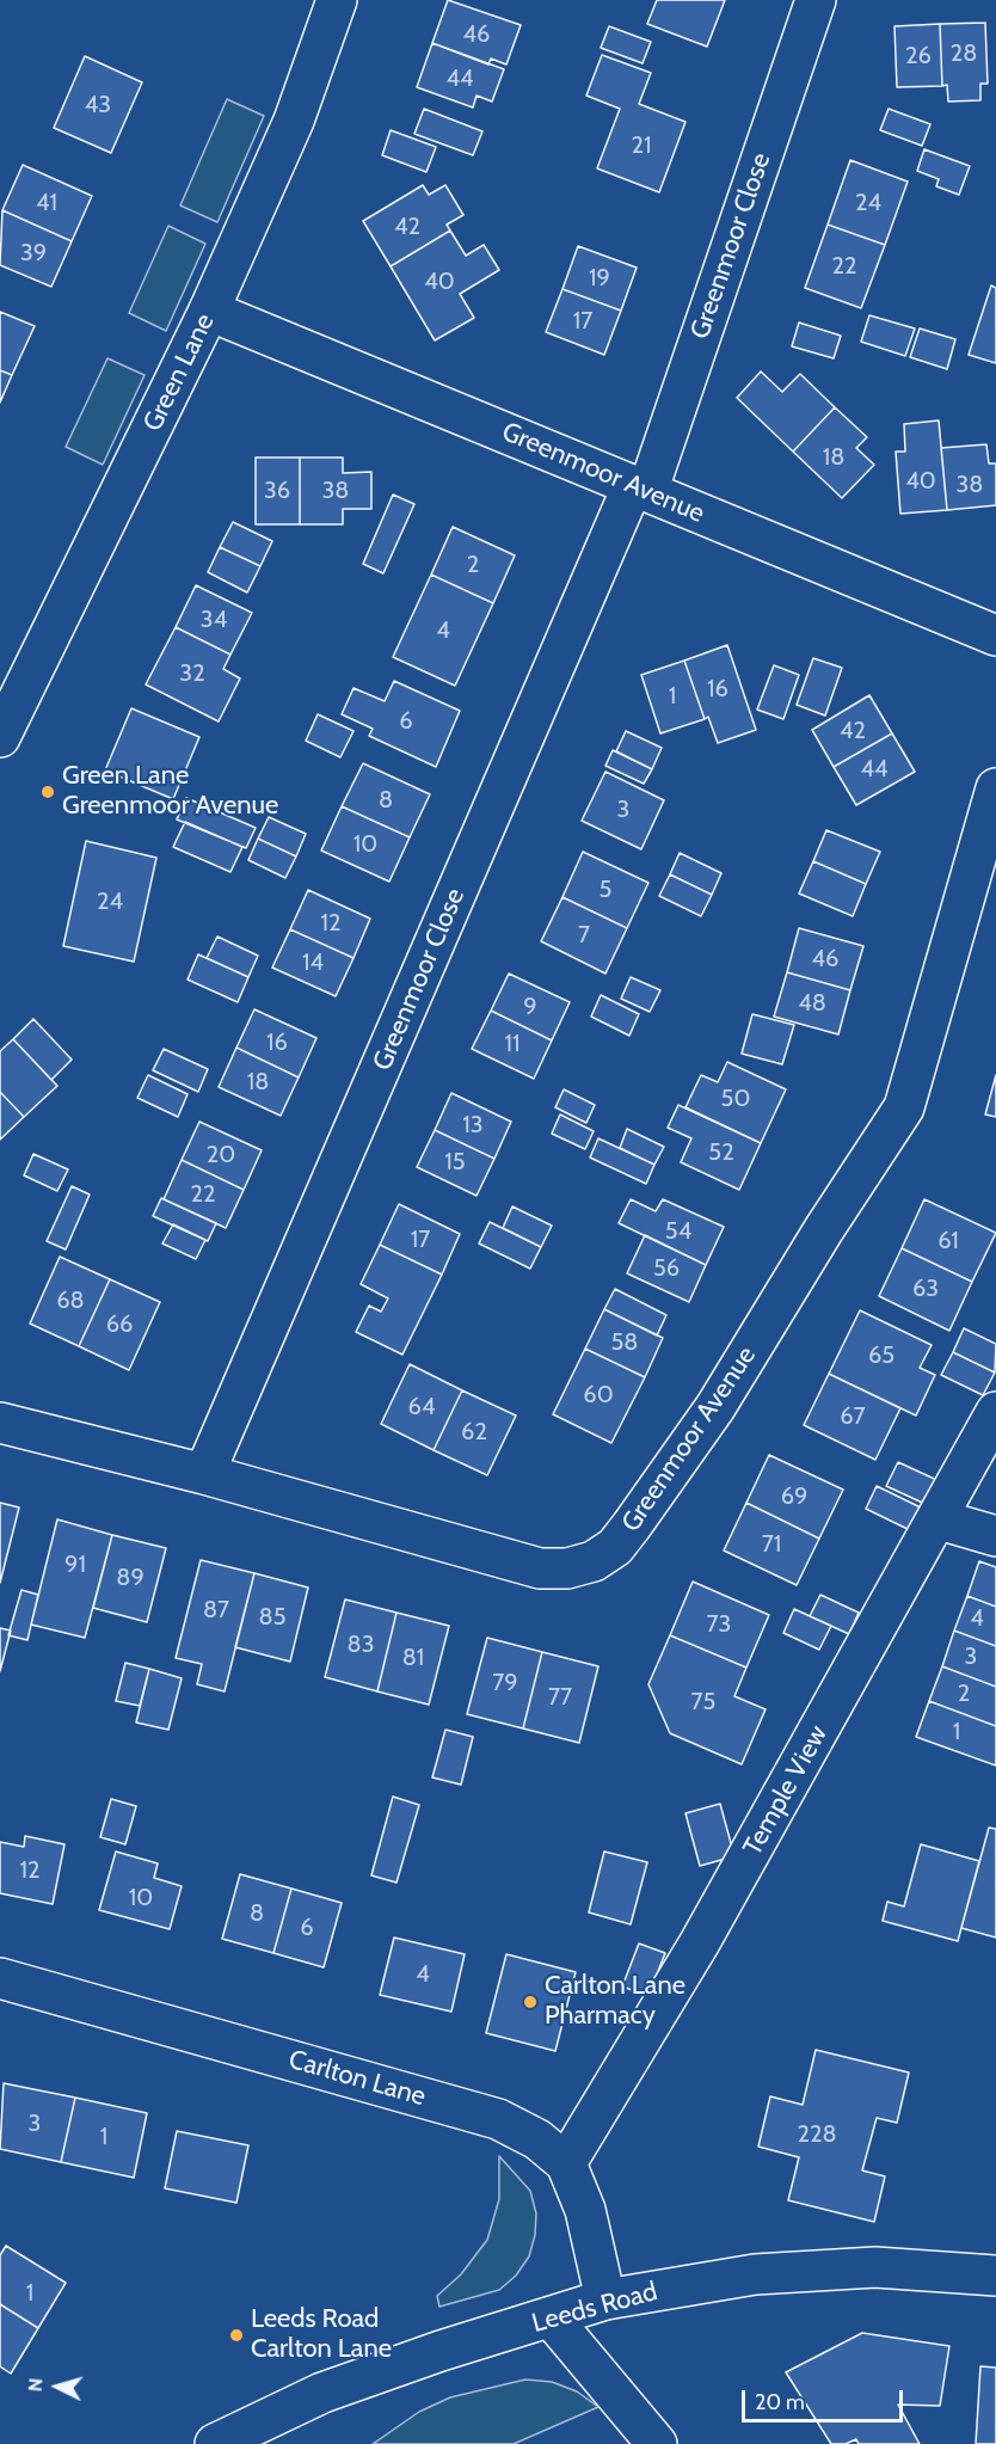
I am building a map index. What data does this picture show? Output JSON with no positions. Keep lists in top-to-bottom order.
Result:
{
  "streets": {
    "street": [
      "Greenmoor Close",
      "Green Lane",
      "Greenmoor Avenue",
      "Temple View",
      "Carlton Lane",
      "Leeds Road"
    ]
  },
  "crossings": [
    ["Greenmoor Close", "Greenmoor Avenue"],
    ["Green Lane", "Greenmoor Avenue"],
    ["Temple View", "Carlton Lane"],
    ["Carlton Lane", "Leeds Road"]
  ],
  "places": ["Green Lane Greenmoor Avenue", "Carlton Lane Pharmacy", "Leeds Road Carlton Lane"],
  "house_numbers": [
    "46",
    "28",
    "26",
    "44",
    "43",
    "21",
    "41",
    "24",
    "42",
    "39",
    "22",
    "19",
    "40",
    "17",
    "18",
    "40",
    "38",
    "36",
    "38",
    "2",
    "34",
    "4",
    "32",
    "16",
    "1",
    "6",
    "42",
    "44",
    "8",
    "3",
    "10",
    "5",
    "24",
    "12",
    "7",
    "46",
    "14",
    "48",
    "9",
    "16",
    "11",
    "18",
    "50",
    "13",
    "52",
    "20",
    "15",
    "22",
    "54",
    "17",
    "61",
    "56",
    "63",
    "68",
    "66",
    "58",
    "65",
    "60",
    "64",
    "67",
    "62",
    "69",
    "71",
    "91",
    "89",
    "87",
    "85",
    "4",
    "73",
    "83",
    "3",
    "81",
    "79",
    "2",
    "77",
    "75",
    "1",
    "12",
    "10",
    "8",
    "6",
    "4",
    "3",
    "228",
    "1",
    "1"
  ],
  "scale_bar": "20 m",
  "north": "left"
}
